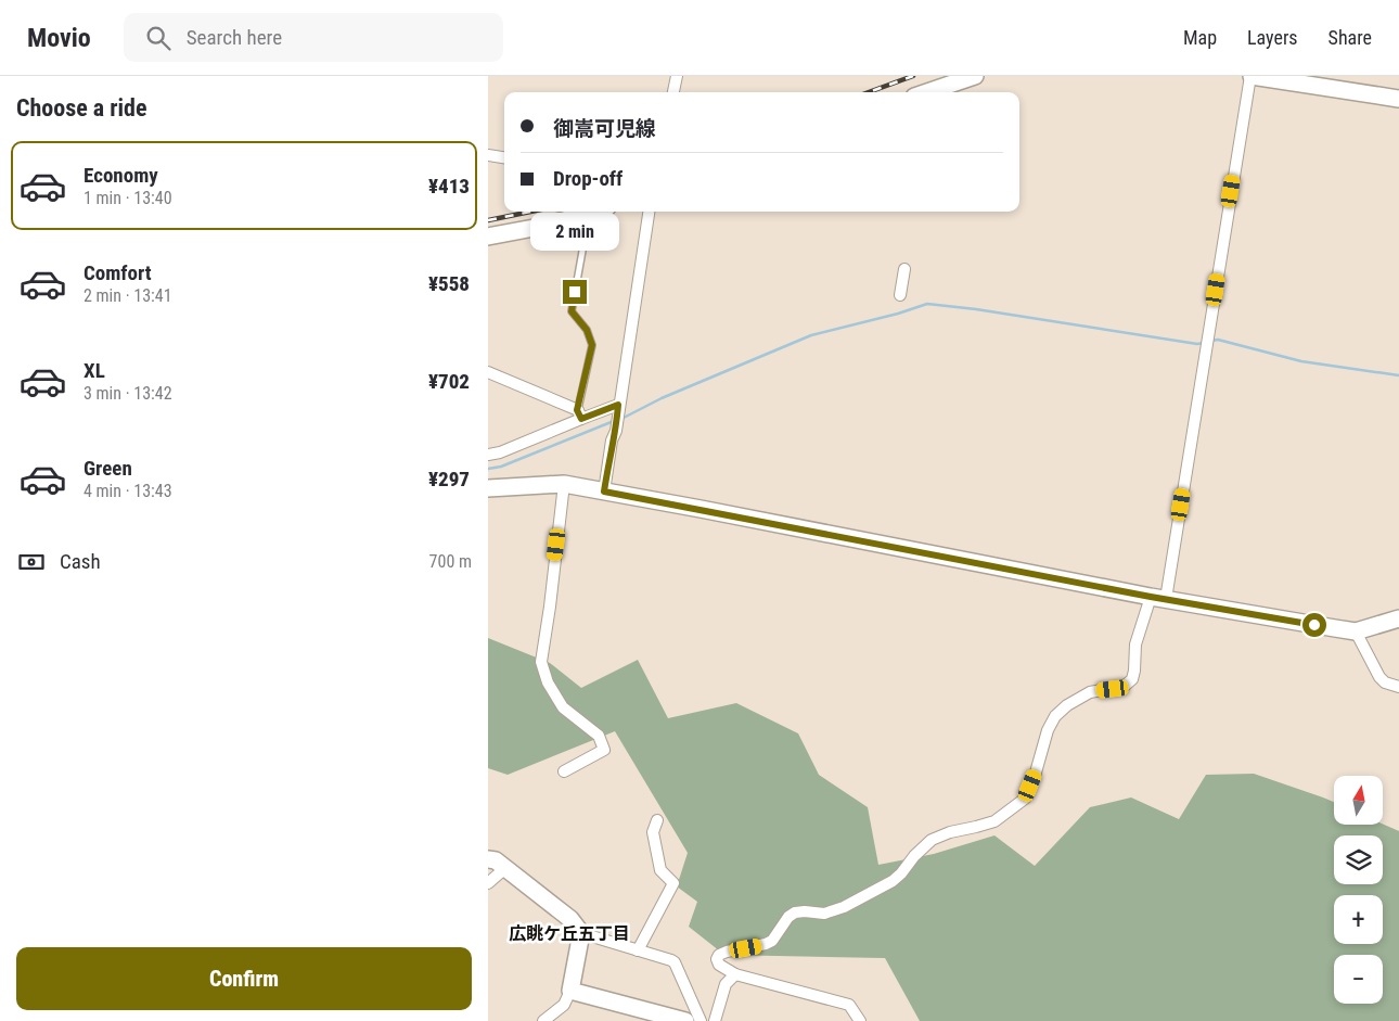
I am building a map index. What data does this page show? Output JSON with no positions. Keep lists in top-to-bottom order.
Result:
{
  "districts": ["広眺ケ丘五丁目"],
  "north": "top",
  "page": {
    "header": "Movio",
    "search": "Search here",
    "nav": ["Map", "Layers", "Share"],
    "heading": "Choose a ride",
    "banner": ["御嵩可児線", "Drop-off"],
    "list": [
      {
        "name": "Economy",
        "note": "1 min · 13:40",
        "value": "¥413"
      },
      {
        "name": "Comfort",
        "note": "2 min · 13:41",
        "value": "¥558"
      },
      {
        "name": "XL",
        "note": "3 min · 13:42",
        "value": "¥702"
      },
      {
        "name": "Green",
        "note": "4 min · 13:43",
        "value": "¥297"
      }
    ],
    "bubble": "2 min",
    "pay": ["Cash", "700 m"],
    "map_buttons": ["+", "−"],
    "buttons": "Confirm"
  }
}
